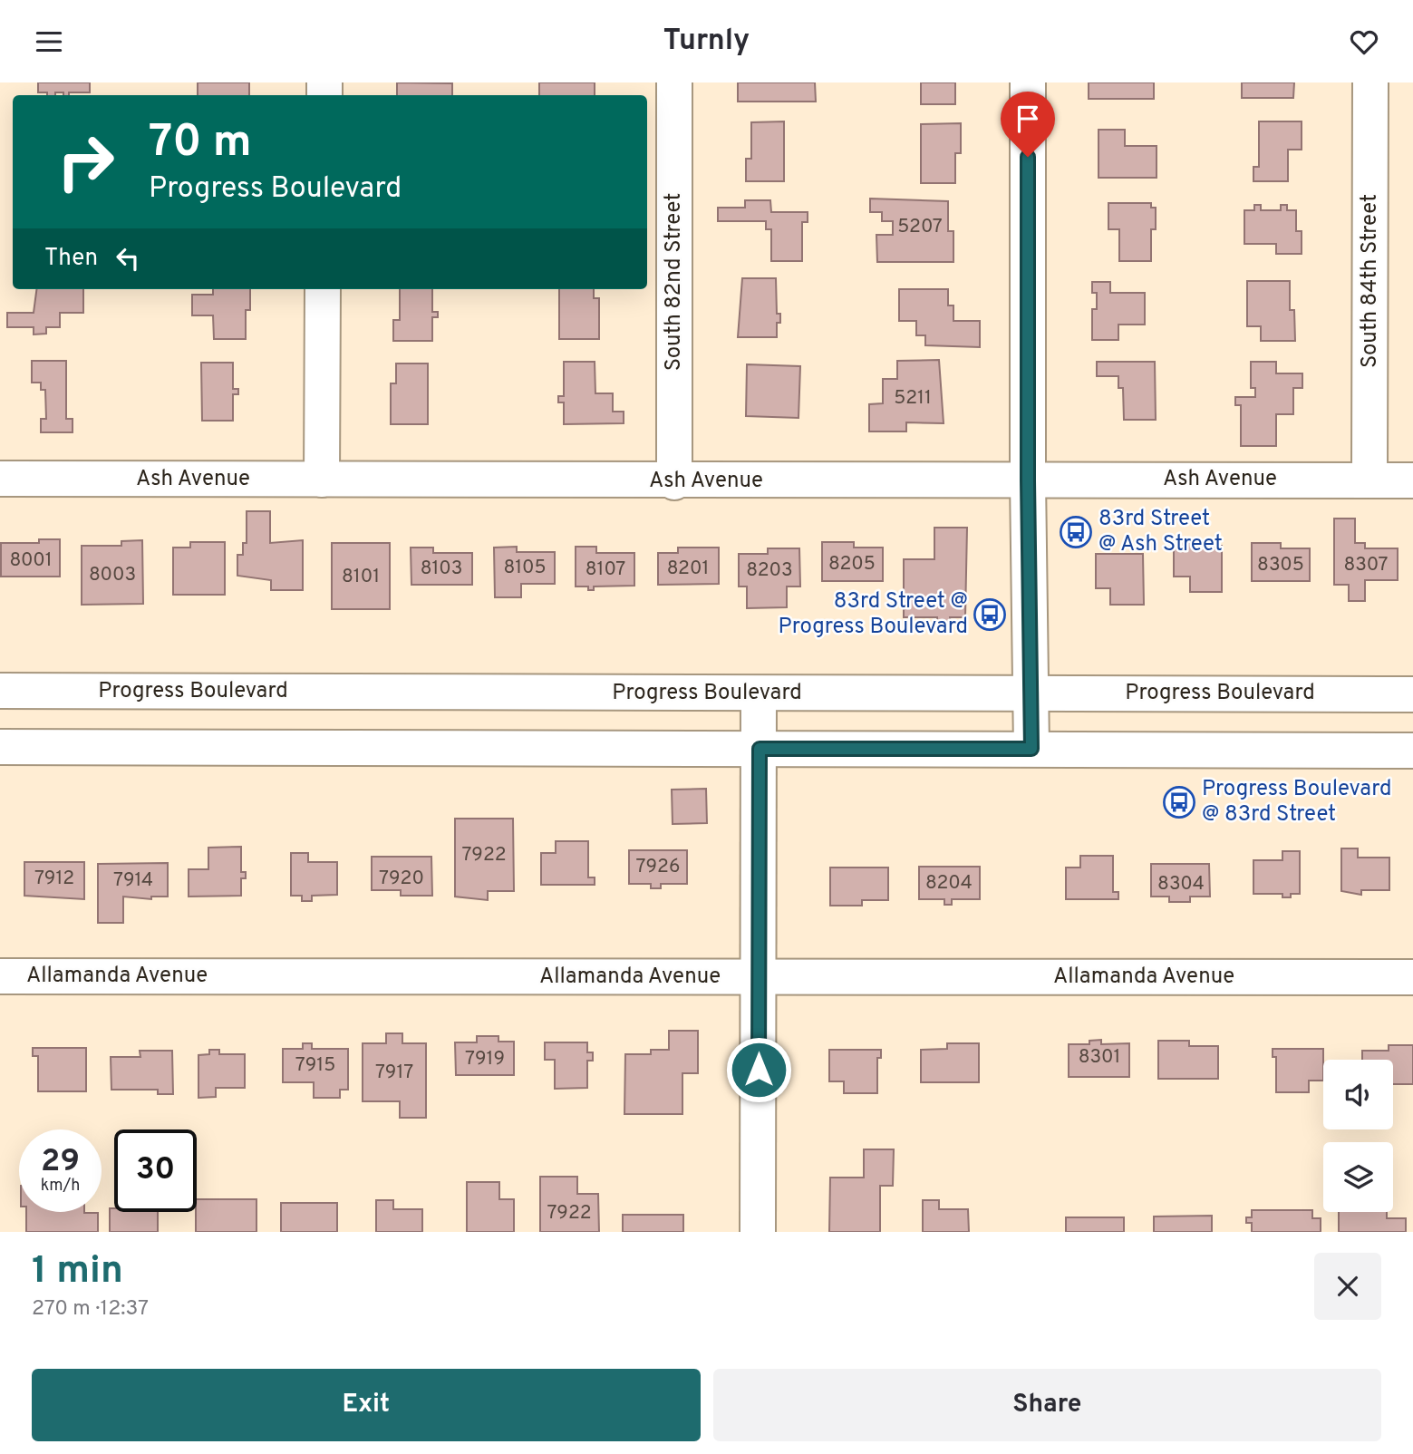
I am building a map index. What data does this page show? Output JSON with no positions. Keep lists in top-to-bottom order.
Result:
{
  "streets": {
    "street": [
      "South 84th Street",
      "South 82nd Street",
      "Ash Avenue",
      "Progress Boulevard",
      "Allamanda Avenue"
    ]
  },
  "crossings": [
    ["South 84th Street", "Ash Avenue"],
    ["South 82nd Street", "Ash Avenue"]
  ],
  "places": {
    "bus stop": ["83rd Street @ Ash Street", "83rd Street @ Progress Boulevard", "Progress Boulevard @ 83rd Street"]
  },
  "house_numbers": [
    "5207",
    "5211",
    "8001",
    "8205",
    "8305",
    "8307",
    "8105",
    "8103",
    "8201",
    "8107",
    "8203",
    "8003",
    "8101",
    "7922",
    "7926",
    "7912",
    "7920",
    "7914",
    "8204",
    "8304",
    "8301",
    "7919",
    "7915",
    "7917",
    "7922"
  ],
  "page": {
    "header": "Turnly",
    "turn": ["70 m", "Progress Boulevard"],
    "then": "Then",
    "speed": "29 km/h",
    "limit": "30",
    "heading": ["1 min", "270 m · 12:37"],
    "buttons": ["Exit", "Share"]
  }
}
